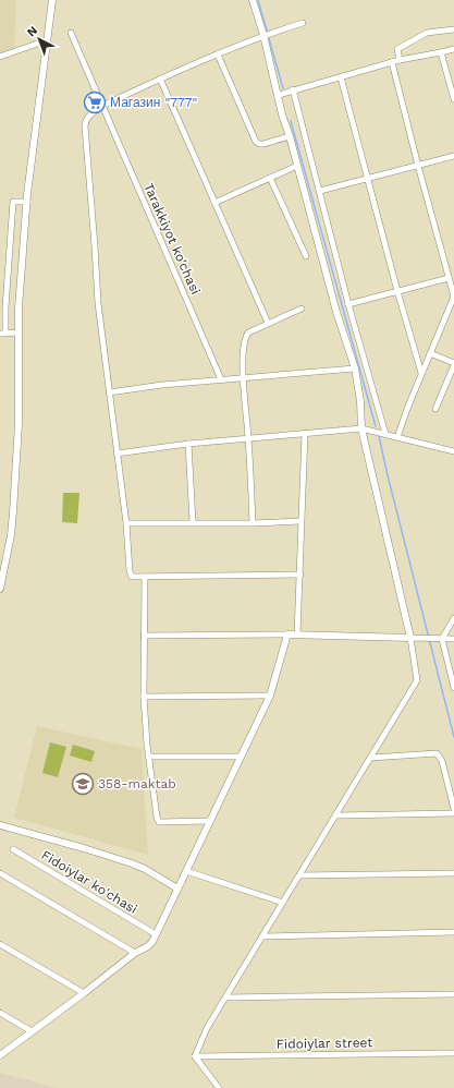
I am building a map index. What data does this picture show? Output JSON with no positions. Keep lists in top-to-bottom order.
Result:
{
  "streets": {
    "street": ["Tarakkiyot ko'chasi", "Fidoiylar ko'chasi", "Fidoiylar street"]
  },
  "places": {
    "supermarket": ["Магазин \"777\""],
    "school or university": ["358-maktab"]
  },
  "north": "top left"
}
